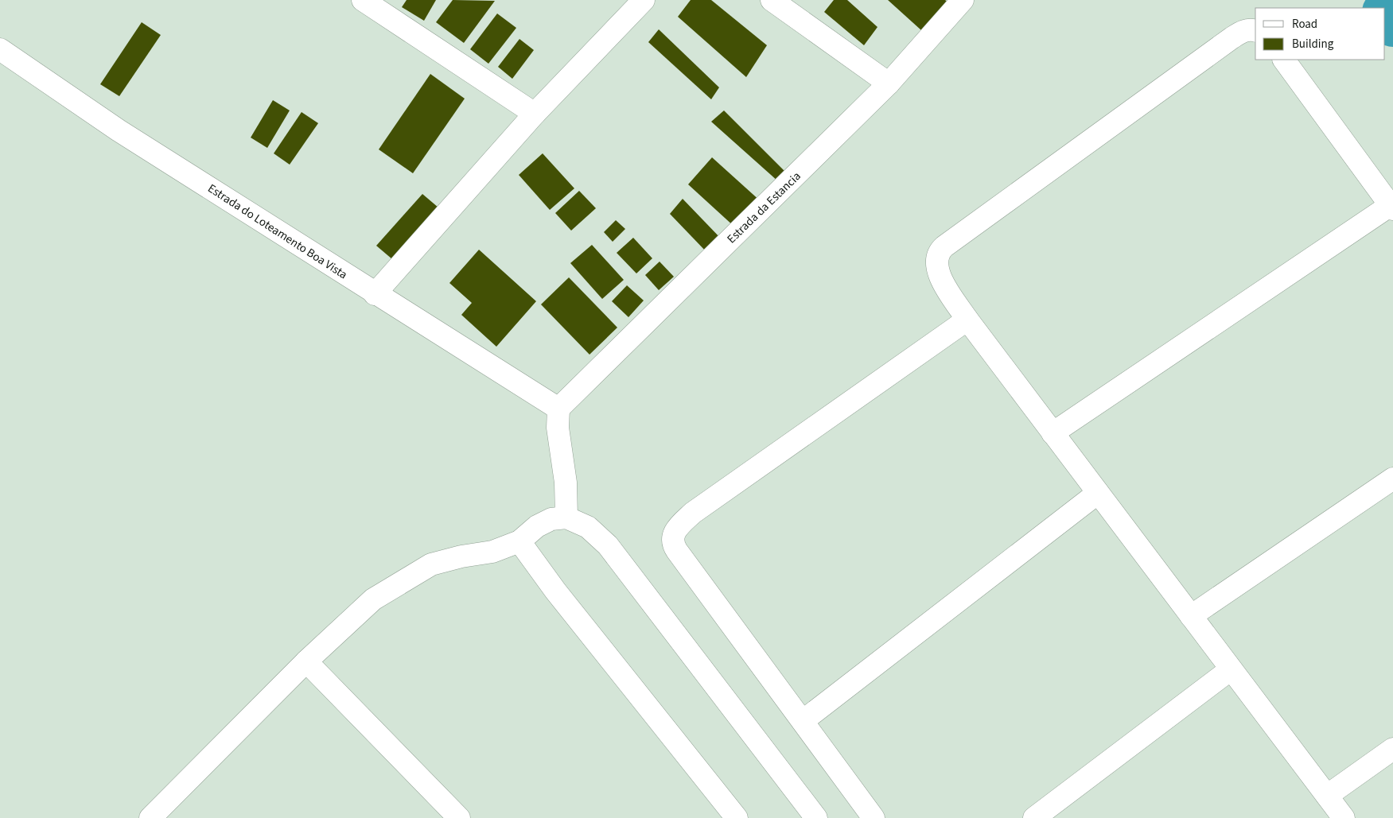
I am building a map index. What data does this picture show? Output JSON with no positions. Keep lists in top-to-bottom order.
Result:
{
  "streets": {
    "street": ["Estrada da Estancia", "Estrada do Loteamento Boa Vista"]
  },
  "crossings": [
    ["Estrada da Estancia", "Estrada do Loteamento Boa Vista"]
  ],
  "legend": ["Road", "Building"]
}
